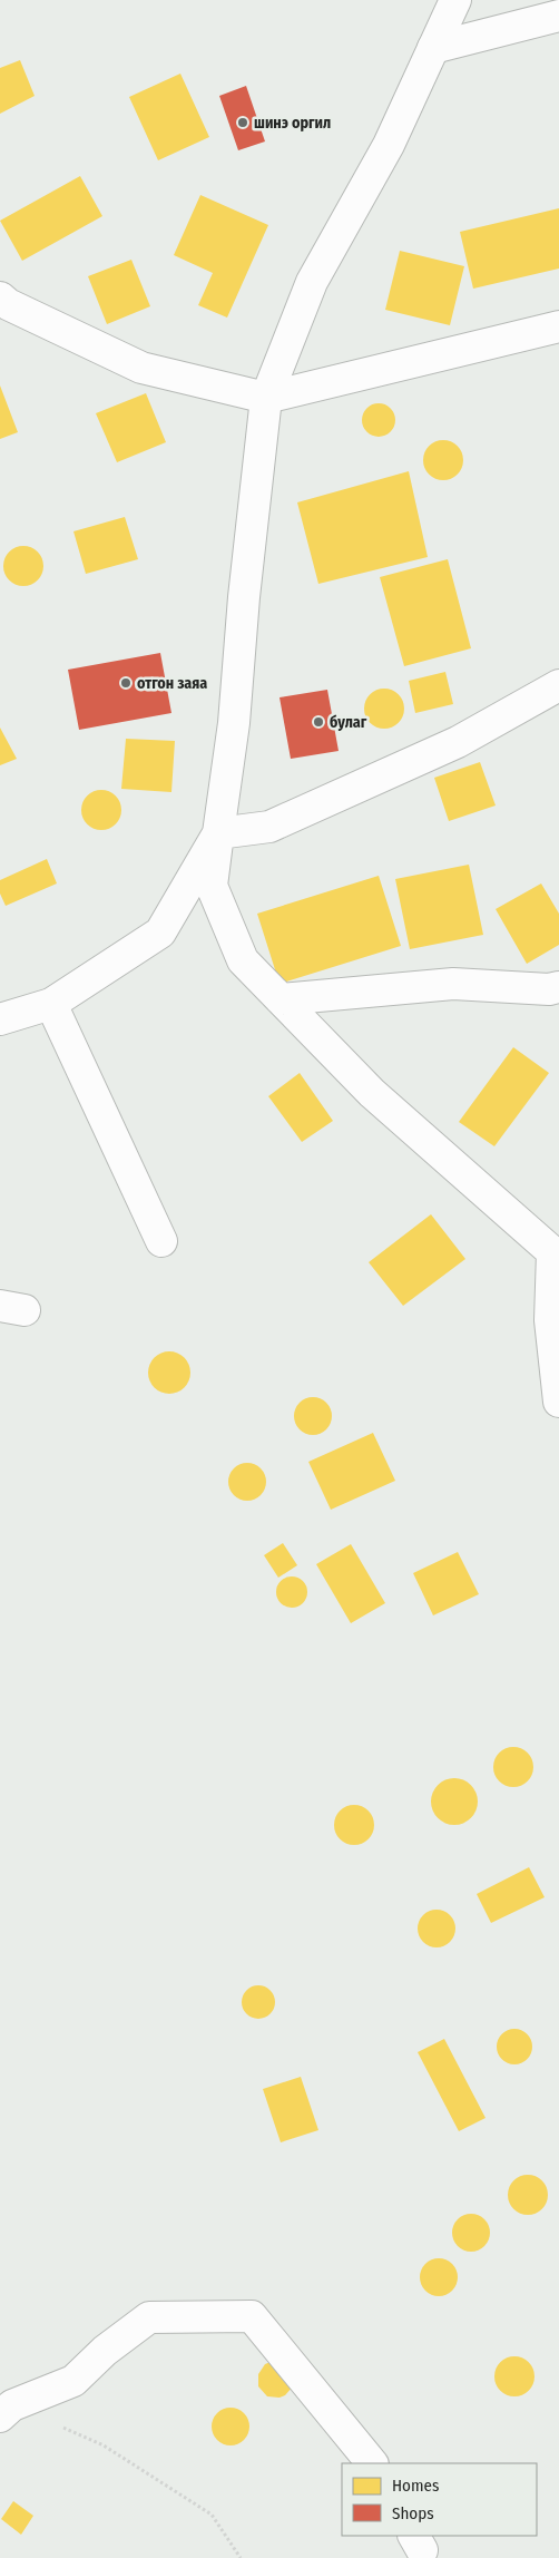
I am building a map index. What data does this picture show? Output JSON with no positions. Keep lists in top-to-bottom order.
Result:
{
  "places": ["шинэ оргил", "отгон заяа", "булаг"],
  "legend": ["Homes", "Shops"]
}
